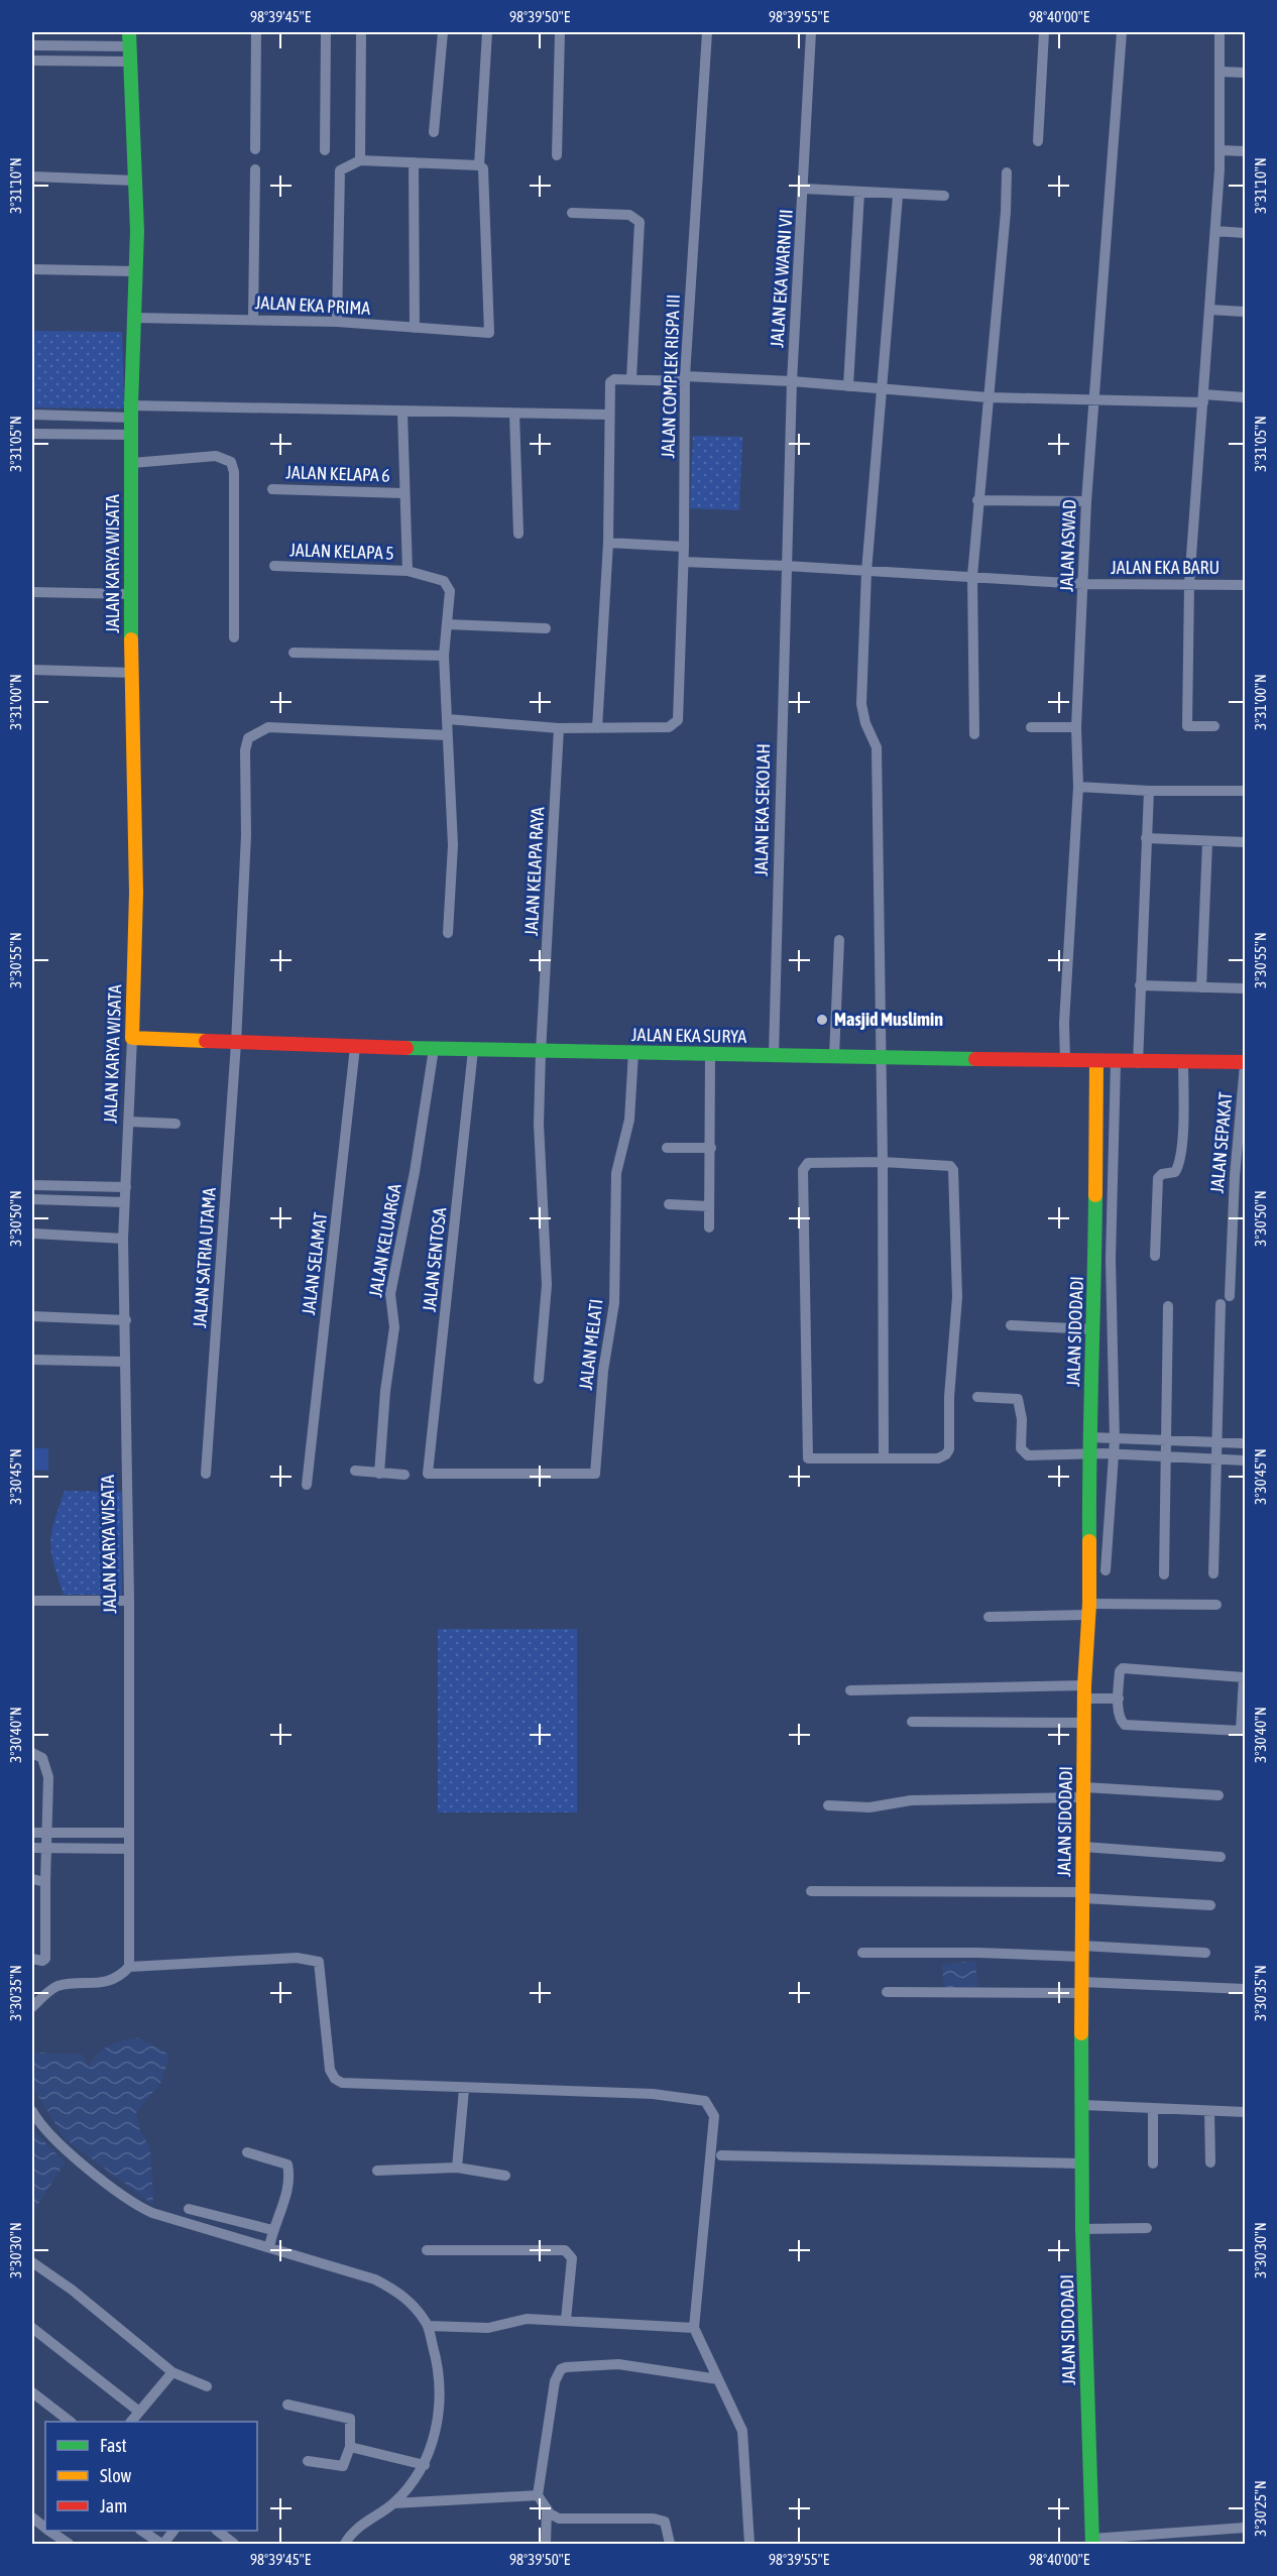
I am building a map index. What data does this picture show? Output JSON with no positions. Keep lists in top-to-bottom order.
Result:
{
  "streets": {
    "street": [
      "JALAN EKA WARNI VII",
      "JALAN EKA PRIMA",
      "JALAN COMPLEK RISPA III",
      "JALAN KELAPA 6",
      "JALAN ASWAD",
      "JALAN KELAPA 5",
      "JALAN KARYA WISATA",
      "JALAN EKA BARU",
      "JALAN EKA SEKOLAH",
      "JALAN KELAPA RAYA",
      "JALAN EKA SURYA",
      "JALAN SEPAKAT",
      "JALAN KELUARGA",
      "JALAN SATRIA UTAMA",
      "JALAN SENTOSA",
      "JALAN SELAMAT",
      "JALAN SIDODADI",
      "JALAN MELATI"
    ]
  },
  "crossings": [
    ["JALAN EKA WARNI VII", "JALAN EKA BARU"],
    ["JALAN EKA WARNI VII", "JALAN EKA SEKOLAH"],
    ["JALAN EKA PRIMA", "JALAN KARYA WISATA"],
    ["JALAN COMPLEK RISPA III", "JALAN EKA BARU"],
    ["JALAN ASWAD", "JALAN EKA BARU"],
    ["JALAN ASWAD", "JALAN EKA SURYA"],
    ["JALAN KARYA WISATA", "JALAN EKA SURYA"],
    ["JALAN EKA BARU", "JALAN EKA SEKOLAH"],
    ["JALAN EKA SEKOLAH", "JALAN EKA SURYA"],
    ["JALAN KELAPA RAYA", "JALAN EKA SURYA"],
    ["JALAN EKA SURYA", "JALAN SEPAKAT"],
    ["JALAN EKA SURYA", "JALAN KELUARGA"],
    ["JALAN EKA SURYA", "JALAN SATRIA UTAMA"],
    ["JALAN EKA SURYA", "JALAN SENTOSA"],
    ["JALAN EKA SURYA", "JALAN SELAMAT"],
    ["JALAN EKA SURYA", "JALAN SIDODADI"],
    ["JALAN EKA SURYA", "JALAN MELATI"],
    ["JALAN SENTOSA", "JALAN MELATI"]
  ],
  "places": ["Masjid Muslimin"],
  "legend": ["Fast", "Slow", "Jam"],
  "coordinates": [
    "98°39'45\"E",
    "98°39'50\"E",
    "98°39'55\"E",
    "98°40'00\"E",
    "3°31'10\"N",
    "3°31'05\"N",
    "3°31'00\"N",
    "3°30'55\"N",
    "3°30'50\"N",
    "3°30'45\"N",
    "3°30'40\"N",
    "3°30'35\"N",
    "3°30'30\"N",
    "3°30'25\"N"
  ]
}
